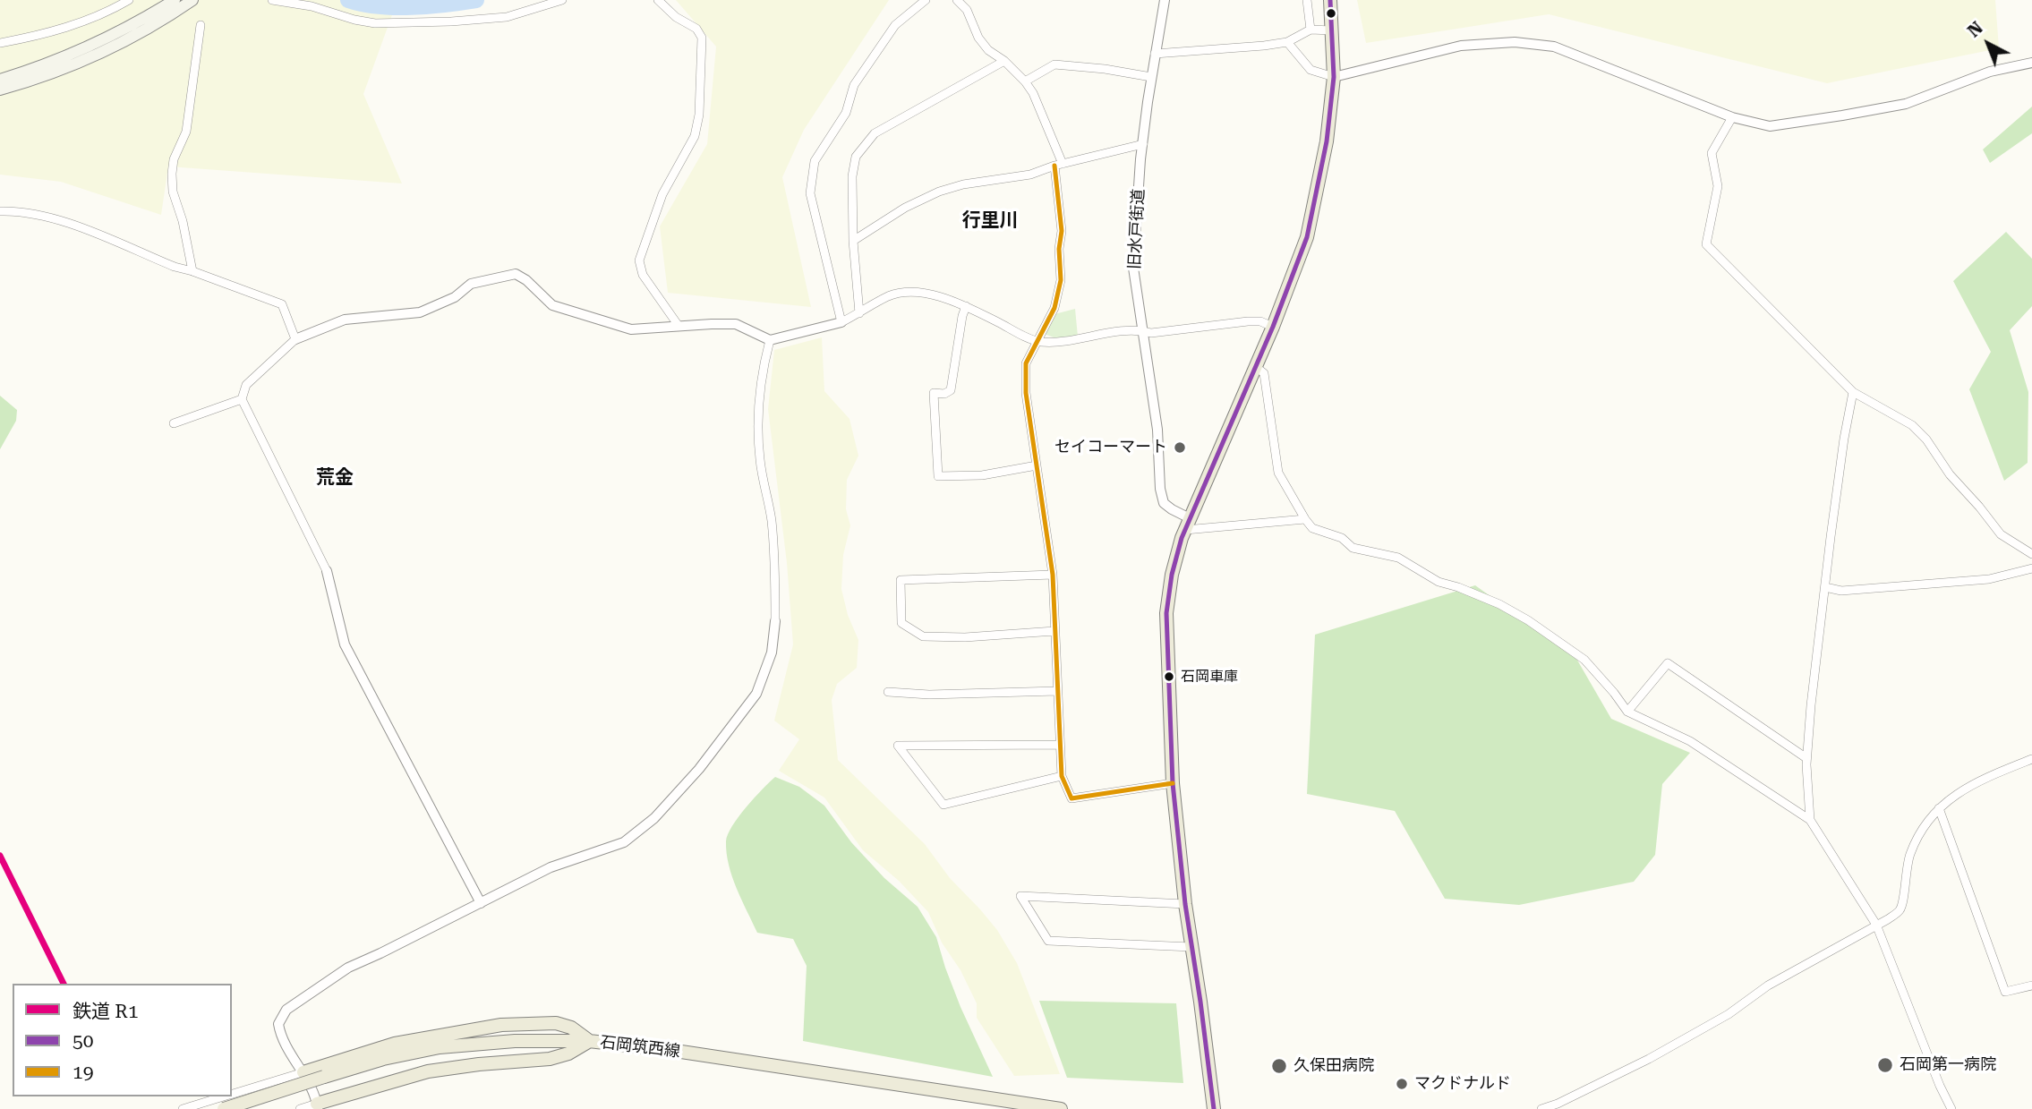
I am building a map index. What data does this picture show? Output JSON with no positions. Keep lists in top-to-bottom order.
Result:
{
  "streets": {
    "main road": ["石岡筑西線"],
    "street": ["旧水戸街道"]
  },
  "districts": ["行里川", "荒金"],
  "places": [
    "セイコーマート",
    "石岡車庫",
    "石岡第一病院",
    "久保田病院",
    "マクドナルド"
  ],
  "lines": ["transit line 50", "transit line 19", "rail line R1"],
  "legend": ["鉄道 R1", "50", "19"],
  "north": "top left"
}
